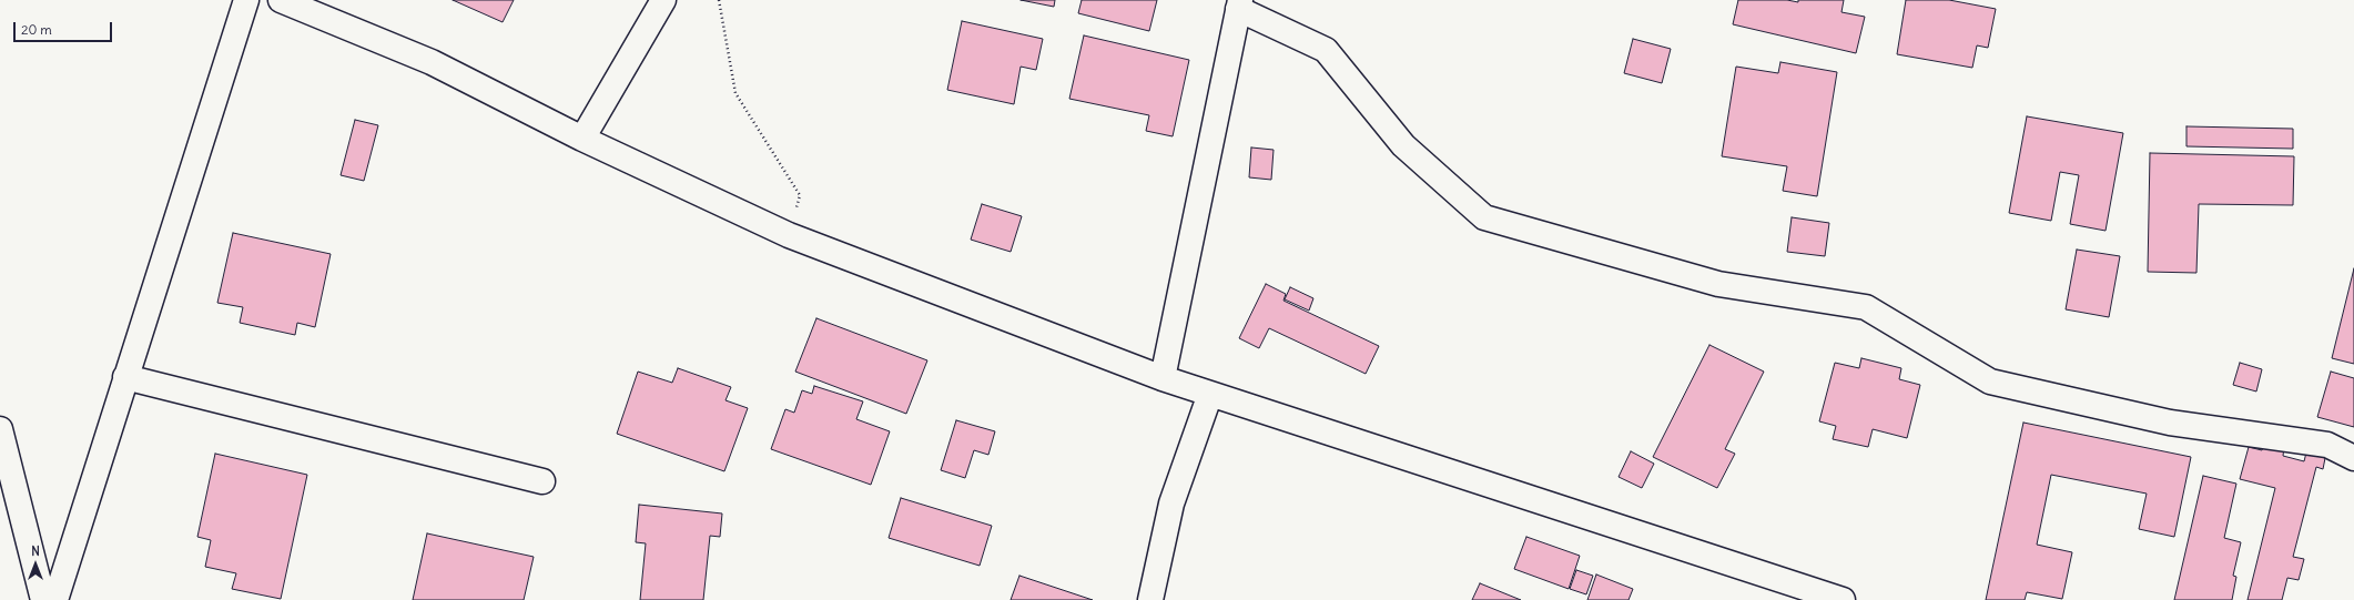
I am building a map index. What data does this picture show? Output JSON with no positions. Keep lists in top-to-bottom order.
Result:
{
  "scale_bar": "20 m",
  "north": "top"
}
